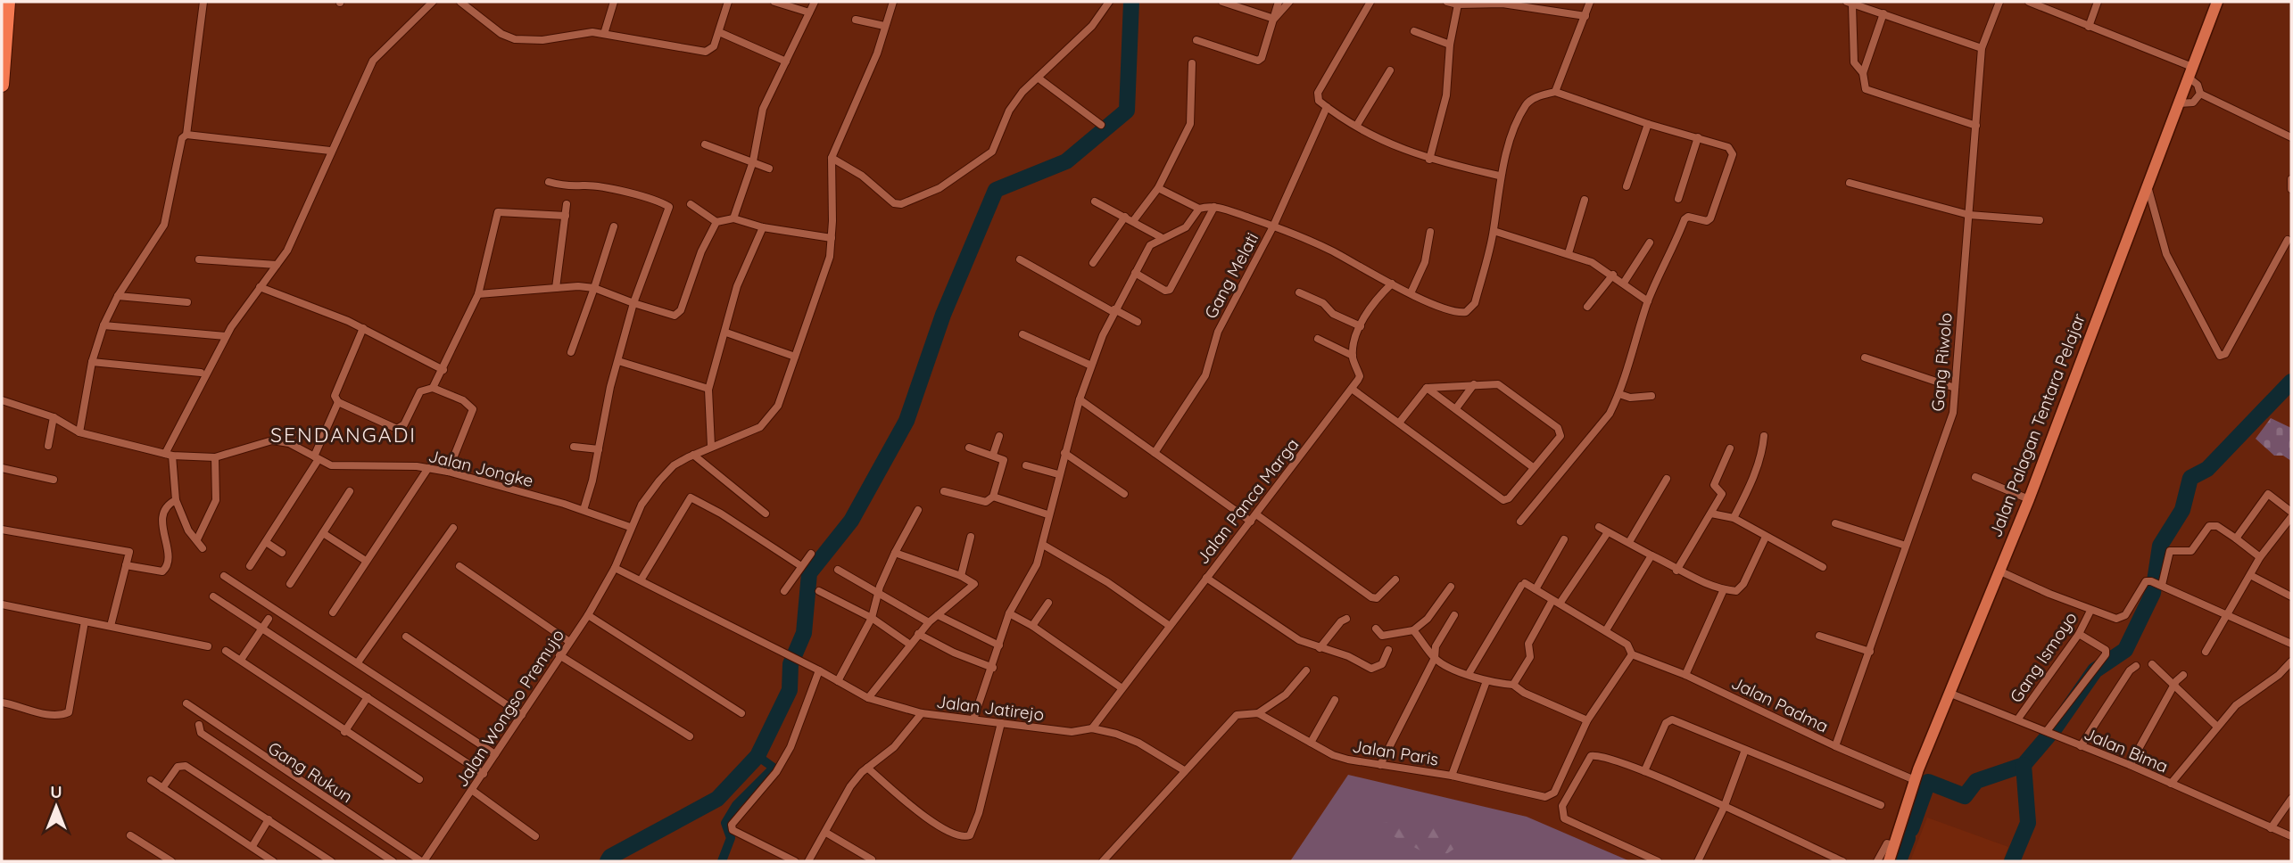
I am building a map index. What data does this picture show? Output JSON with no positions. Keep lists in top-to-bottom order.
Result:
{
  "streets": {
    "main road": ["Jalan Palagan Tentara Pelajar"],
    "street": [
      "Gang Melati",
      "Gang Riwolo",
      "Jalan Jongke",
      "Jalan Panca Marga",
      "Gang Ismoyo",
      "Jalan Padma",
      "Jalan Wongso Premujo",
      "Jalan Jatirejo",
      "Jalan Bima",
      "Jalan Paris",
      "Gang Rukun"
    ]
  },
  "crossings": [
    ["Gang Riwolo", "Jalan Padma"],
    ["Jalan Palagan Tentara Pelajar", "Jalan Padma"],
    ["Jalan Palagan Tentara Pelajar", "Jalan Bima"],
    ["Jalan Jongke", "Jalan Wongso Premujo"],
    ["Jalan Panca Marga", "Jalan Jatirejo"],
    ["Gang Ismoyo", "Jalan Bima"],
    ["Jalan Padma", "Jalan Paris"],
    ["Jalan Wongso Premujo", "Gang Rukun"]
  ],
  "districts": ["SENDANGADI"],
  "north": "top"
}
